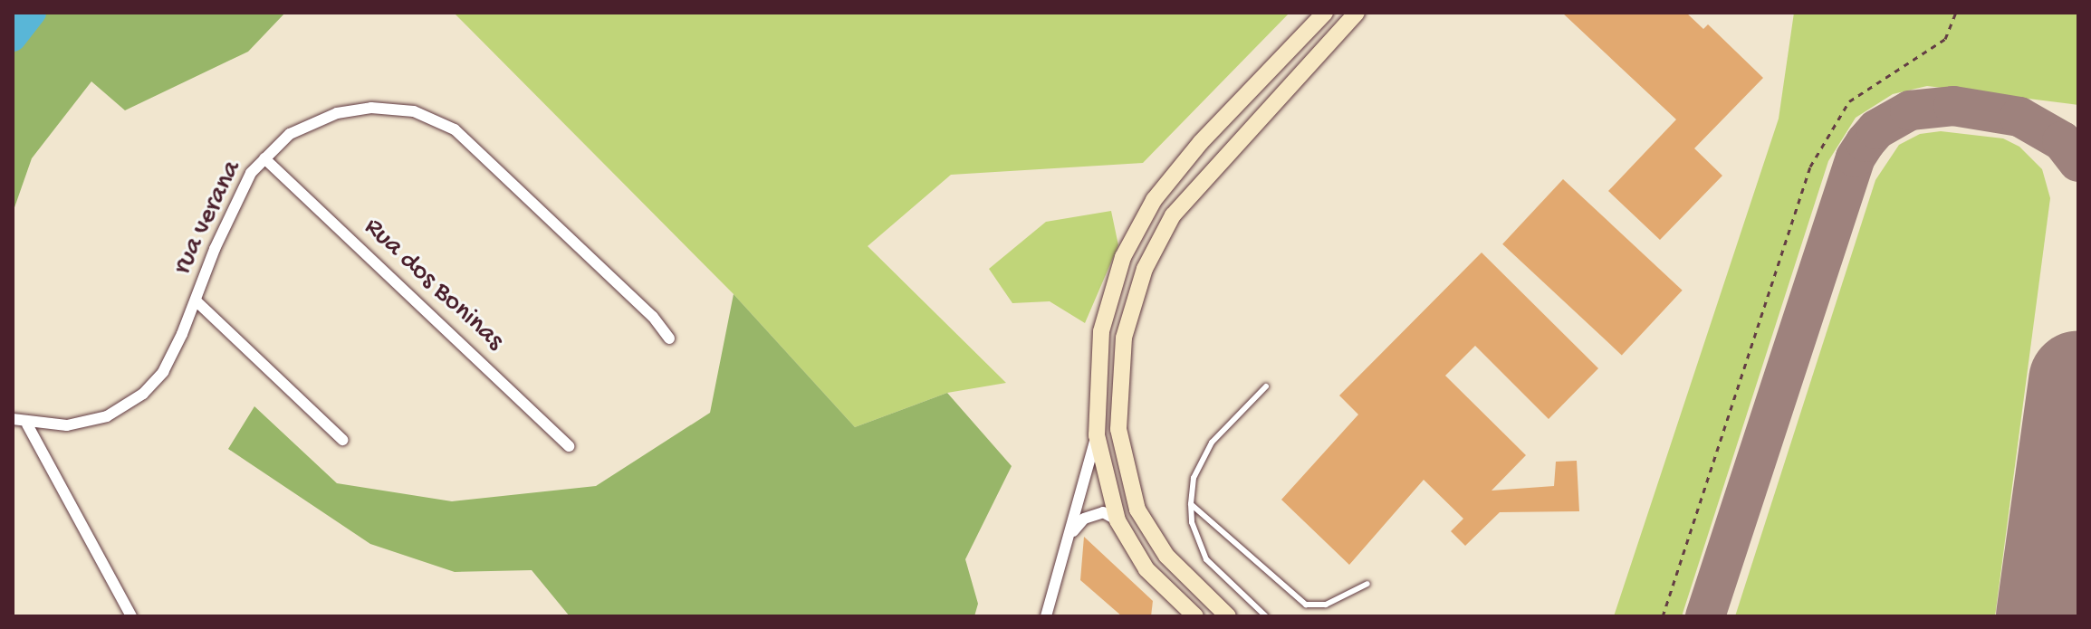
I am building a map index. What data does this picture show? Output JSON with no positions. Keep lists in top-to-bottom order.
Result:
{
  "streets": {
    "street": ["rua verana", "Rua dos Boninas"]
  },
  "crossings": [
    ["rua verana", "Rua dos Boninas"]
  ]
}
